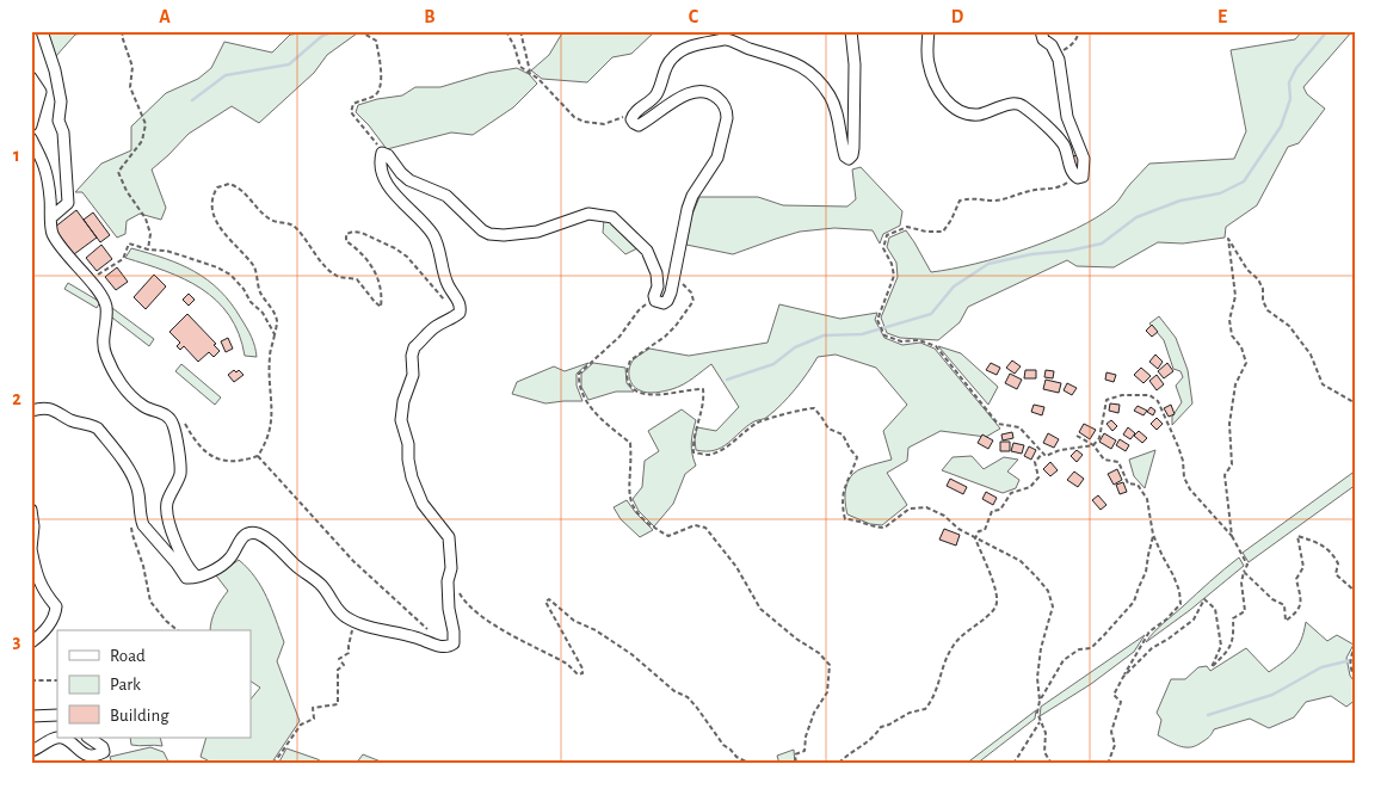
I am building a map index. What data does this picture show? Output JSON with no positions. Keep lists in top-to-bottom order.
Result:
{
  "legend": ["Road", "Park", "Building"],
  "grid": {
    "columns": [
      "A",
      "B",
      "C",
      "D",
      "E"
    ],
    "rows": ["1", "2", "3"]
  }
}
